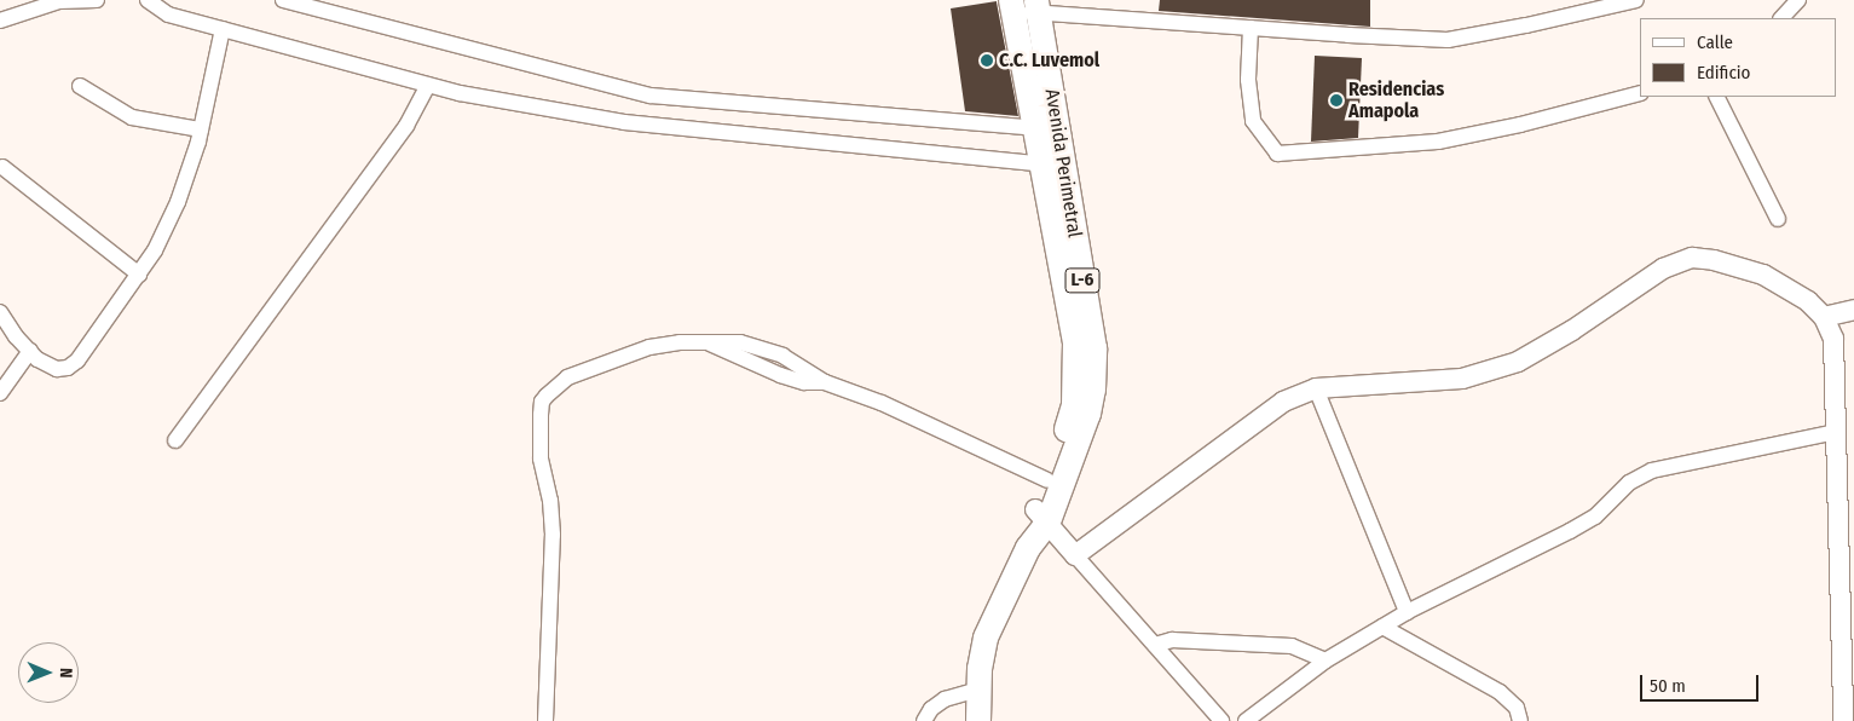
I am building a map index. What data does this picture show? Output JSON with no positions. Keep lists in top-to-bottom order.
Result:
{
  "streets": {
    "main road": ["Avenida Perimetral", "L-6"]
  },
  "crossings": [
    ["Avenida Perimetral", "L-6"]
  ],
  "places": ["C.C. Luvemol", "Residencias Amapola"],
  "legend": ["Calle", "Edificio"],
  "scale_bar": "50 m",
  "north": "right"
}
